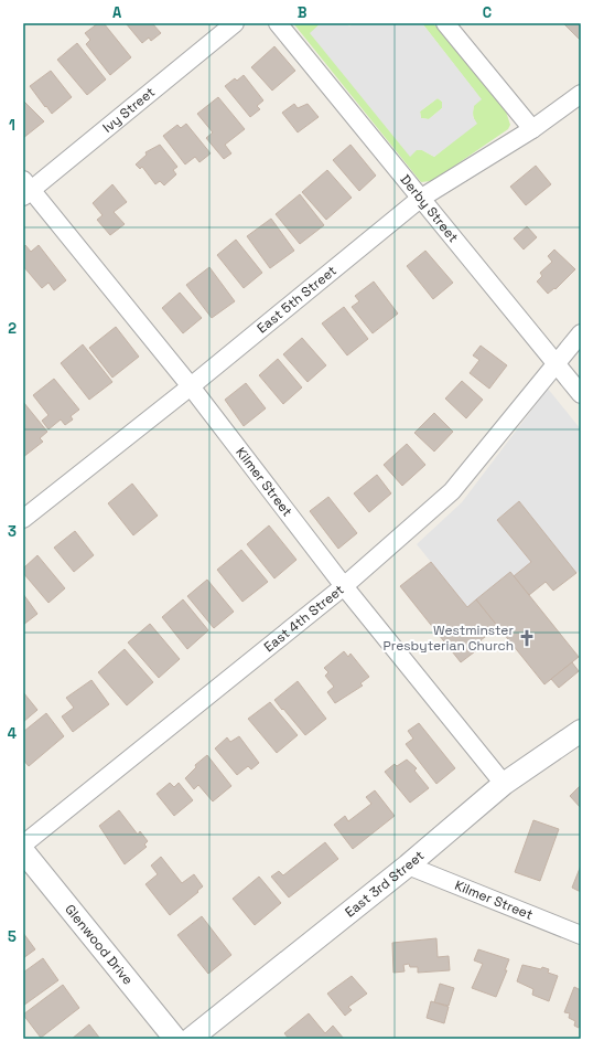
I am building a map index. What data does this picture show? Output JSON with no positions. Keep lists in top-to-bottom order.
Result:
{
  "streets": {
    "street": [
      "Ivy Street",
      "Derby Street",
      "East 5th Street",
      "Kilmer Street",
      "East 4th Street",
      "East 3rd Street",
      "Glenwood Drive"
    ]
  },
  "crossings": [
    ["Ivy Street", "Kilmer Street"],
    ["Derby Street", "East 5th Street"],
    ["Derby Street", "East 4th Street"],
    ["East 5th Street", "Kilmer Street"],
    ["Kilmer Street", "East 4th Street"],
    ["Kilmer Street", "East 3rd Street"]
  ],
  "places": {
    "church": ["Westminster Presbyterian Church"]
  },
  "grid": {
    "columns": ["A", "B", "C"],
    "rows": [
      "1",
      "2",
      "3",
      "4",
      "5"
    ]
  }
}
